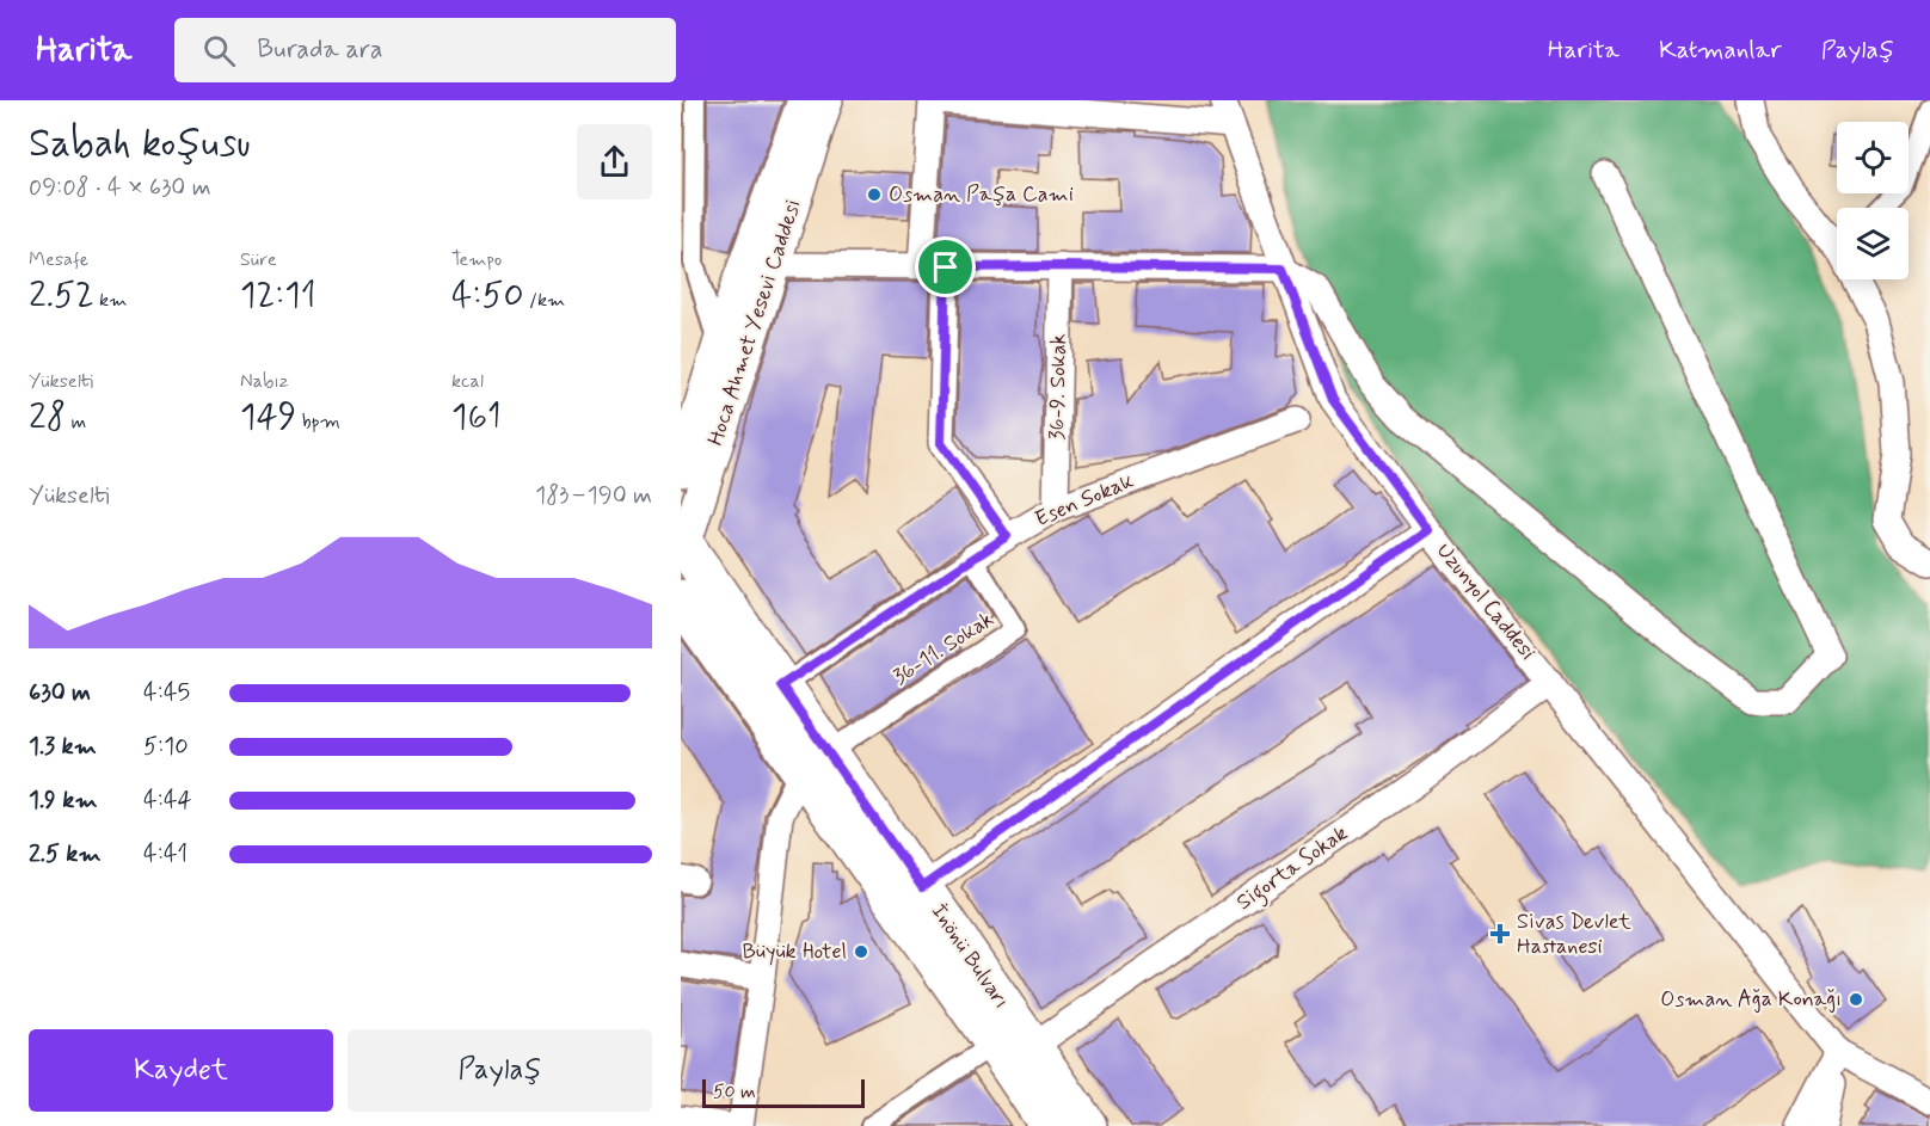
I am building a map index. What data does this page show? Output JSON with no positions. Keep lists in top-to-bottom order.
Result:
{
  "streets": {
    "main road": ["İnönü Bulvarı"],
    "street": [
      "Hoca Ahmet Yesevi Caddesi",
      "36-9. Sokak",
      "Esen Sokak",
      "Uzunyol Caddesi",
      "36-11. Sokak",
      "Sigorta Sokak"
    ]
  },
  "crossings": [
    ["Hoca Ahmet Yesevi Caddesi", "İnönü Bulvarı"],
    ["36-9. Sokak", "Esen Sokak"],
    ["Esen Sokak", "36-11. Sokak"],
    ["Esen Sokak", "İnönü Bulvarı"],
    ["Uzunyol Caddesi", "Sigorta Sokak"],
    ["36-11. Sokak", "İnönü Bulvarı"],
    ["Sigorta Sokak", "İnönü Bulvarı"]
  ],
  "places": {
    "other": ["Osman Paşa Cami", "Büyük Hotel", "Osman Ağa Konağı"],
    "health": ["Sivas Devlet Hastanesi"]
  },
  "scale_bar": "50 m",
  "page": {
    "header": "Harita",
    "search": "Burada ara",
    "nav": ["Harita", "Katmanlar", "Paylaş"],
    "heading": ["Sabah koşusu", "09:08 · 4 × 630 m"],
    "stats": [
      ["Mesafe", "2.52 km"],
      ["Süre", "12:11"],
      ["Tempo", "4:50 /km"],
      ["Yükselti", "28 m"],
      ["Nabız", "149 bpm"],
      ["kcal", "161"]
    ],
    "chart": ["Yükselti", "183–190 m"],
    "list": [
      {
        "name": "630 m",
        "note": "4:45"
      },
      {
        "name": "1.3 km",
        "note": "5:10"
      },
      {
        "name": "1.9 km",
        "note": "4:44"
      },
      {
        "name": "2.5 km",
        "note": "4:41"
      }
    ],
    "buttons": ["Kaydet", "Paylaş"],
    "scale": "50 m"
  }
}
